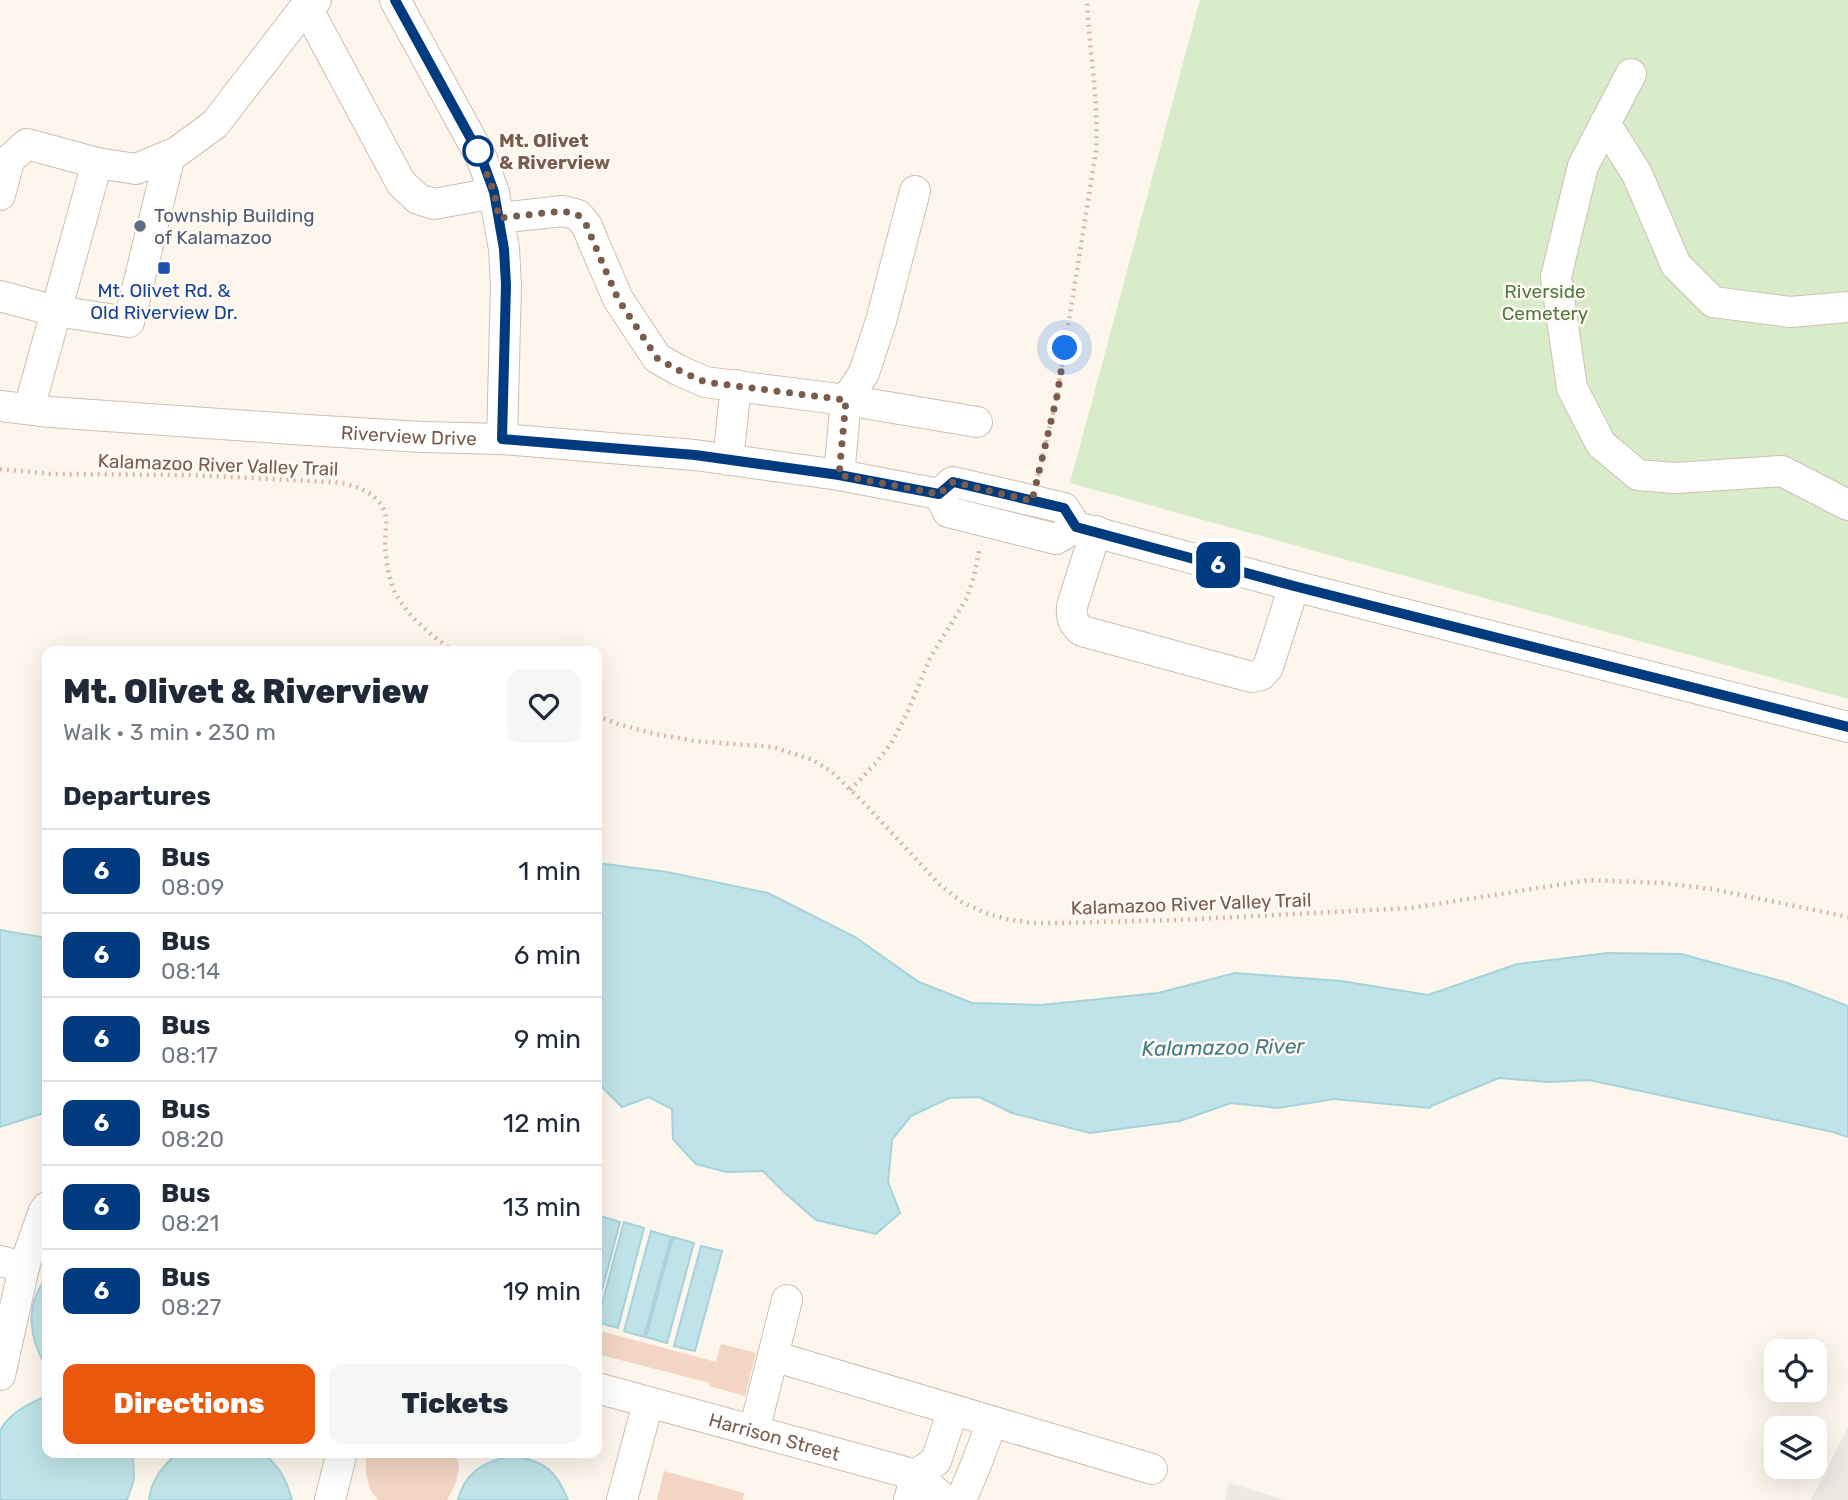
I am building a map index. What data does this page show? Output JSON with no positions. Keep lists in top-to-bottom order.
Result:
{
  "streets": {
    "street": ["Riverview Drive", "Harrison Street"],
    "path": ["Kalamazoo River Valley Trail"]
  },
  "water": ["Kalamazoo River"],
  "parks": ["Riverside Cemetery"],
  "places": {
    "other": ["Mt. Olivet & Riverview", "Township Building of Kalamazoo"],
    "transit": ["Mt. Olivet Rd. & Old Riverview Dr."]
  },
  "lines": ["bus line 6"],
  "page": {
    "on_map": "6",
    "heading": [
      ["Mt. Olivet & Riverview", "Walk · 3 min · 230 m"],
      "Departures"
    ],
    "list": [
      {
        "mark": "6",
        "name": "Bus",
        "note": "08:09",
        "value": "1 min"
      },
      {
        "mark": "6",
        "name": "Bus",
        "note": "08:14",
        "value": "6 min"
      },
      {
        "mark": "6",
        "name": "Bus",
        "note": "08:17",
        "value": "9 min"
      },
      {
        "mark": "6",
        "name": "Bus",
        "note": "08:20",
        "value": "12 min"
      },
      {
        "mark": "6",
        "name": "Bus",
        "note": "08:21",
        "value": "13 min"
      },
      {
        "mark": "6",
        "name": "Bus",
        "note": "08:27",
        "value": "19 min"
      }
    ],
    "buttons": ["Directions", "Tickets"]
  }
}
